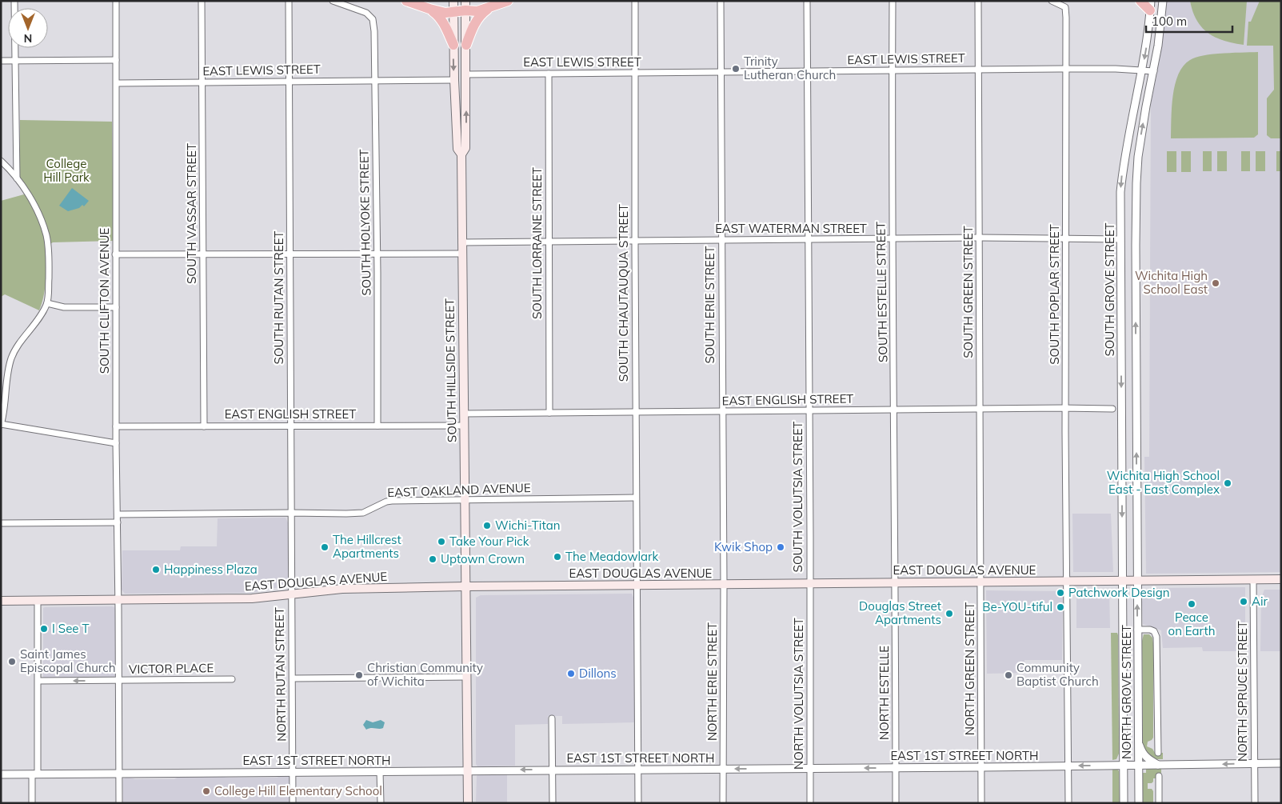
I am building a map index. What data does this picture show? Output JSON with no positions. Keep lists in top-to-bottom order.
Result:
{
  "streets": {
    "main road": ["SOUTH HILLSIDE STREET", "EAST DOUGLAS AVENUE"],
    "street": [
      "EAST LEWIS STREET",
      "SOUTH VASSAR STREET",
      "SOUTH HOLYOKE STREET",
      "EAST WATERMAN STREET",
      "SOUTH LORRAINE STREET",
      "SOUTH GROVE STREET",
      "SOUTH ESTELLE STREET",
      "SOUTH GREEN STREET",
      "SOUTH CHAUTAUQUA STREET",
      "SOUTH POPLAR STREET",
      "SOUTH RUTAN STREET",
      "SOUTH CLIFTON AVENUE",
      "SOUTH ERIE STREET",
      "EAST ENGLISH STREET",
      "EAST OAKLAND AVENUE",
      "SOUTH VOLUTSIA STREET",
      "VICTOR PLACE",
      "NORTH GREEN STREET",
      "NORTH RUTAN STREET",
      "NORTH ERIE STREET",
      "NORTH SPRUCE STREET",
      "NORTH GROVE STREET",
      "NORTH ESTELLE",
      "NORTH VOLUTSIA STREET",
      "EAST 1ST STREET NORTH"
    ]
  },
  "crossings": [
    ["EAST LEWIS STREET", "SOUTH VASSAR STREET"],
    ["EAST LEWIS STREET", "SOUTH HOLYOKE STREET"],
    ["EAST LEWIS STREET", "SOUTH LORRAINE STREET"],
    ["EAST LEWIS STREET", "SOUTH GROVE STREET"],
    ["EAST LEWIS STREET", "SOUTH ESTELLE STREET"],
    ["EAST LEWIS STREET", "SOUTH GREEN STREET"],
    ["EAST LEWIS STREET", "SOUTH CHAUTAUQUA STREET"],
    ["EAST LEWIS STREET", "SOUTH POPLAR STREET"],
    ["EAST LEWIS STREET", "SOUTH RUTAN STREET"],
    ["EAST LEWIS STREET", "SOUTH CLIFTON AVENUE"],
    ["EAST LEWIS STREET", "SOUTH ERIE STREET"],
    ["EAST LEWIS STREET", "SOUTH HILLSIDE STREET"],
    ["EAST LEWIS STREET", "SOUTH VOLUTSIA STREET"],
    ["SOUTH VASSAR STREET", "EAST ENGLISH STREET"],
    ["SOUTH HOLYOKE STREET", "EAST ENGLISH STREET"],
    ["EAST WATERMAN STREET", "SOUTH LORRAINE STREET"],
    ["EAST WATERMAN STREET", "SOUTH GROVE STREET"],
    ["EAST WATERMAN STREET", "SOUTH ESTELLE STREET"],
    ["EAST WATERMAN STREET", "SOUTH GREEN STREET"],
    ["EAST WATERMAN STREET", "SOUTH CHAUTAUQUA STREET"],
    ["EAST WATERMAN STREET", "SOUTH POPLAR STREET"],
    ["EAST WATERMAN STREET", "SOUTH ERIE STREET"],
    ["EAST WATERMAN STREET", "SOUTH HILLSIDE STREET"],
    ["EAST WATERMAN STREET", "SOUTH VOLUTSIA STREET"],
    ["SOUTH LORRAINE STREET", "EAST ENGLISH STREET"],
    ["SOUTH GROVE STREET", "EAST DOUGLAS AVENUE"],
    ["SOUTH GROVE STREET", "NORTH GROVE STREET"],
    ["SOUTH ESTELLE STREET", "EAST ENGLISH STREET"],
    ["SOUTH ESTELLE STREET", "EAST DOUGLAS AVENUE"],
    ["SOUTH ESTELLE STREET", "NORTH ESTELLE"],
    ["SOUTH GREEN STREET", "EAST ENGLISH STREET"],
    ["SOUTH GREEN STREET", "EAST DOUGLAS AVENUE"],
    ["SOUTH GREEN STREET", "NORTH GREEN STREET"],
    ["SOUTH CHAUTAUQUA STREET", "EAST ENGLISH STREET"],
    ["SOUTH CHAUTAUQUA STREET", "EAST OAKLAND AVENUE"],
    ["SOUTH CHAUTAUQUA STREET", "EAST DOUGLAS AVENUE"],
    ["SOUTH CHAUTAUQUA STREET", "EAST 1ST STREET NORTH"],
    ["SOUTH POPLAR STREET", "EAST ENGLISH STREET"],
    ["SOUTH POPLAR STREET", "EAST DOUGLAS AVENUE"],
    ["SOUTH POPLAR STREET", "EAST 1ST STREET NORTH"],
    ["SOUTH RUTAN STREET", "EAST ENGLISH STREET"],
    ["SOUTH RUTAN STREET", "EAST OAKLAND AVENUE"],
    ["SOUTH RUTAN STREET", "EAST DOUGLAS AVENUE"],
    ["SOUTH RUTAN STREET", "NORTH RUTAN STREET"],
    ["SOUTH CLIFTON AVENUE", "EAST ENGLISH STREET"],
    ["SOUTH CLIFTON AVENUE", "EAST OAKLAND AVENUE"],
    ["SOUTH CLIFTON AVENUE", "EAST DOUGLAS AVENUE"],
    ["SOUTH CLIFTON AVENUE", "VICTOR PLACE"],
    ["SOUTH CLIFTON AVENUE", "EAST 1ST STREET NORTH"],
    ["SOUTH ERIE STREET", "EAST ENGLISH STREET"],
    ["SOUTH ERIE STREET", "EAST DOUGLAS AVENUE"],
    ["SOUTH ERIE STREET", "NORTH ERIE STREET"],
    ["SOUTH HILLSIDE STREET", "EAST ENGLISH STREET"],
    ["SOUTH HILLSIDE STREET", "EAST OAKLAND AVENUE"],
    ["SOUTH HILLSIDE STREET", "EAST DOUGLAS AVENUE"],
    ["SOUTH HILLSIDE STREET", "EAST 1ST STREET NORTH"],
    ["EAST ENGLISH STREET", "SOUTH VOLUTSIA STREET"],
    ["SOUTH VOLUTSIA STREET", "EAST DOUGLAS AVENUE"],
    ["SOUTH VOLUTSIA STREET", "NORTH VOLUTSIA STREET"],
    ["EAST DOUGLAS AVENUE", "NORTH GREEN STREET"],
    ["EAST DOUGLAS AVENUE", "NORTH RUTAN STREET"],
    ["EAST DOUGLAS AVENUE", "NORTH ERIE STREET"],
    ["EAST DOUGLAS AVENUE", "NORTH SPRUCE STREET"],
    ["EAST DOUGLAS AVENUE", "NORTH GROVE STREET"],
    ["EAST DOUGLAS AVENUE", "NORTH ESTELLE"],
    ["EAST DOUGLAS AVENUE", "NORTH VOLUTSIA STREET"],
    ["NORTH GREEN STREET", "EAST 1ST STREET NORTH"],
    ["NORTH RUTAN STREET", "EAST 1ST STREET NORTH"],
    ["NORTH ERIE STREET", "EAST 1ST STREET NORTH"],
    ["NORTH SPRUCE STREET", "EAST 1ST STREET NORTH"],
    ["NORTH GROVE STREET", "EAST 1ST STREET NORTH"],
    ["NORTH ESTELLE", "EAST 1ST STREET NORTH"],
    ["NORTH VOLUTSIA STREET", "EAST 1ST STREET NORTH"]
  ],
  "one_way": ["VICTOR PLACE"],
  "parks": ["College Hill Park"],
  "places": [
    "Trinity Lutheran Church",
    "Wichita High School East",
    "Wichita High School East - East Complex",
    "Wichi-Titan",
    "Take Your Pick",
    "The Hillcrest Apartments",
    "Kwik Shop",
    "The Meadowlark",
    "Uptown Crown",
    "Happiness Plaza",
    "Patchwork Design",
    "Air",
    "Peace on Earth",
    "Be-YOU-tiful",
    "Douglas Street Apartments",
    "I See T",
    "Saint James Episcopal Church",
    "Dillons",
    "Christian Community of Wichita",
    "Community Baptist Church",
    "College Hill Elementary School"
  ],
  "scale_bar": "100 m",
  "north": "bottom"
}
